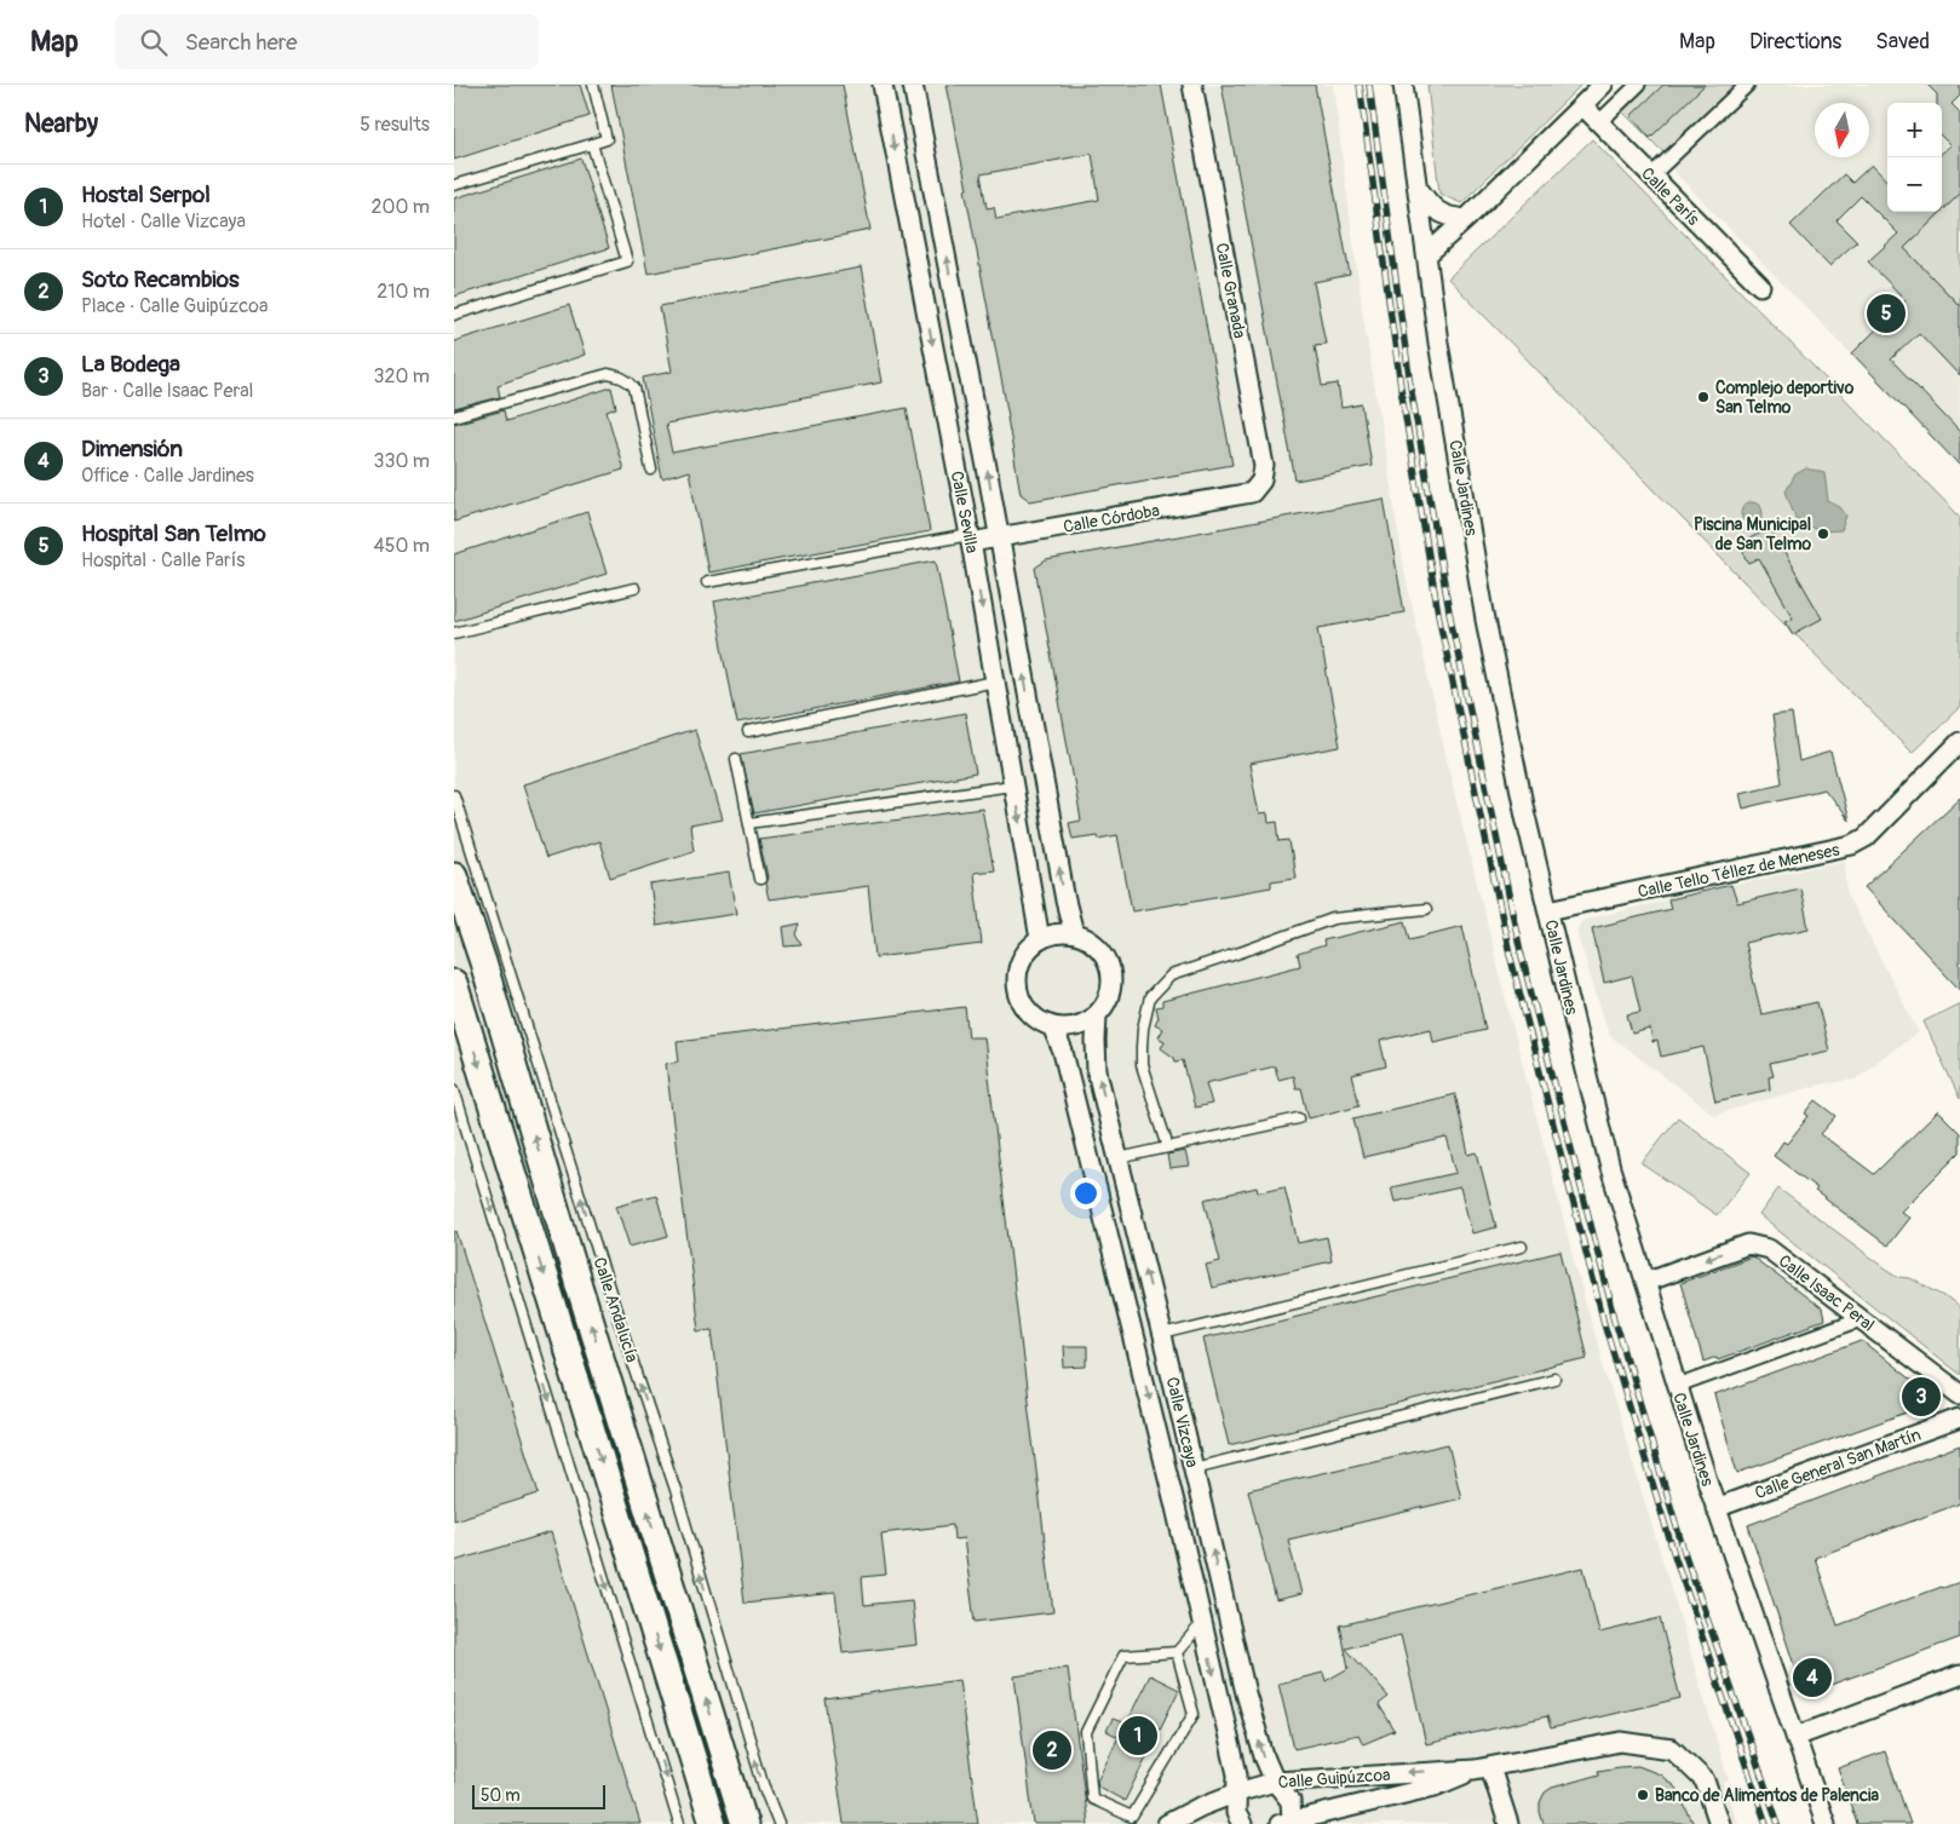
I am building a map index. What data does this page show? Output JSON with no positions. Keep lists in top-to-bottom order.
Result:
{
  "streets": {
    "main road": ["Calle Andalucía"],
    "street": [
      "Calle París",
      "Calle Granada",
      "Calle Jardines",
      "Calle Sevilla",
      "Calle Córdoba",
      "Calle Tello Téllez de Meneses",
      "Calle Isaac Peral",
      "Calle Vizcaya",
      "Calle General San Martín",
      "Calle Guipúzcoa"
    ]
  },
  "crossings": [
    ["Calle Granada", "Calle Córdoba"],
    ["Calle Jardines", "Calle Tello Téllez de Meneses"],
    ["Calle Jardines", "Calle Isaac Peral"],
    ["Calle Jardines", "Calle General San Martín"],
    ["Calle Sevilla", "Calle Córdoba"],
    ["Calle Sevilla", "Calle Vizcaya"],
    ["Calle Vizcaya", "Calle Guipúzcoa"]
  ],
  "one_way": ["Calle Isaac Peral"],
  "places": ["Complejo deportivo San Telmo", "Piscina Municipal de San Telmo", "Banco de Alimentos de Palencia"],
  "scale_bar": "50 m",
  "north": "bottom",
  "page": {
    "header": "Map",
    "search": "Search here",
    "nav": ["Map", "Directions", "Saved"],
    "heading": ["Nearby", "5 results"],
    "map_buttons": ["+", "−"],
    "list": [
      {
        "mark": "1",
        "name": "Hostal Serpol",
        "note": "Hotel · Calle Vizcaya",
        "value": "200 m"
      },
      {
        "mark": "2",
        "name": "Soto Recambios",
        "note": "Place · Calle Guipúzcoa",
        "value": "210 m"
      },
      {
        "mark": "3",
        "name": "La Bodega",
        "note": "Bar · Calle Isaac Peral",
        "value": "320 m"
      },
      {
        "mark": "4",
        "name": "Dimensión",
        "note": "Office · Calle Jardines",
        "value": "330 m"
      },
      {
        "mark": "5",
        "name": "Hospital San Telmo",
        "note": "Hospital · Calle París",
        "value": "450 m"
      }
    ],
    "pins": [
      "5",
      "3",
      "4",
      "1",
      "2"
    ],
    "scale": "50 m"
  }
}
